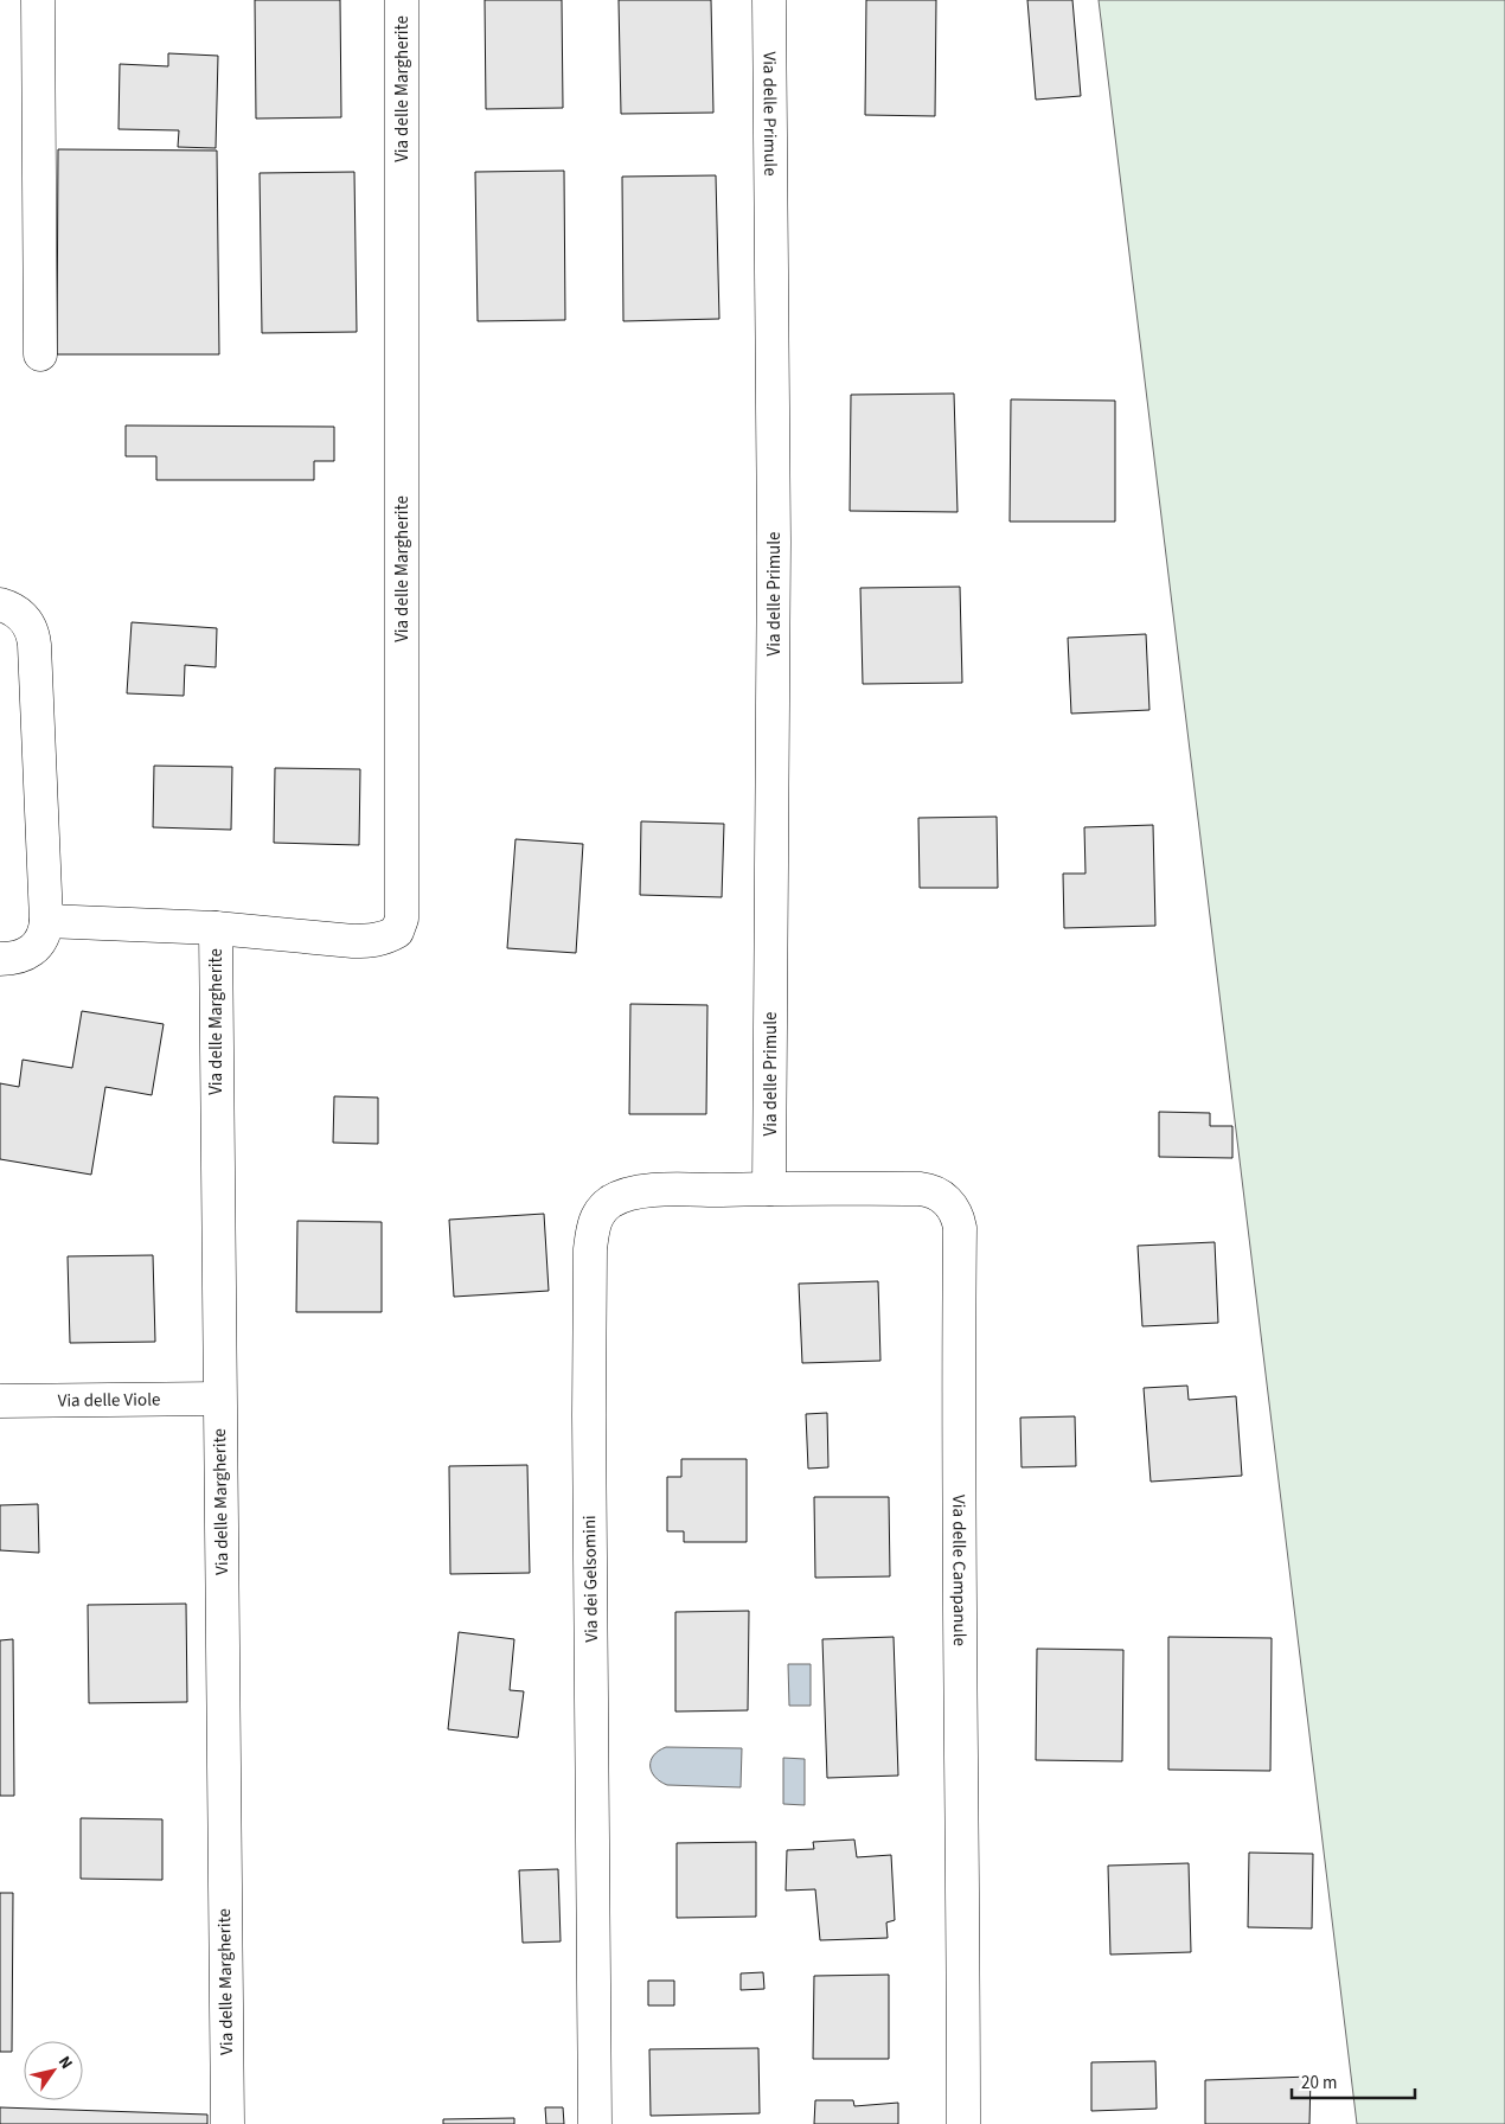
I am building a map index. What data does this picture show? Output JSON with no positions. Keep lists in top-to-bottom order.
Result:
{
  "streets": {
    "street": [
      "Via delle Margherite",
      "Via delle Primule",
      "Via delle Viole",
      "Via delle Campanule",
      "Via dei Gelsomini"
    ]
  },
  "crossings": [
    ["Via delle Margherite", "Via delle Viole"],
    ["Via delle Primule", "Via delle Campanule"],
    ["Via delle Primule", "Via dei Gelsomini"],
    ["Via delle Campanule", "Via dei Gelsomini"]
  ],
  "scale_bar": "20 m",
  "north": "top right"
}
